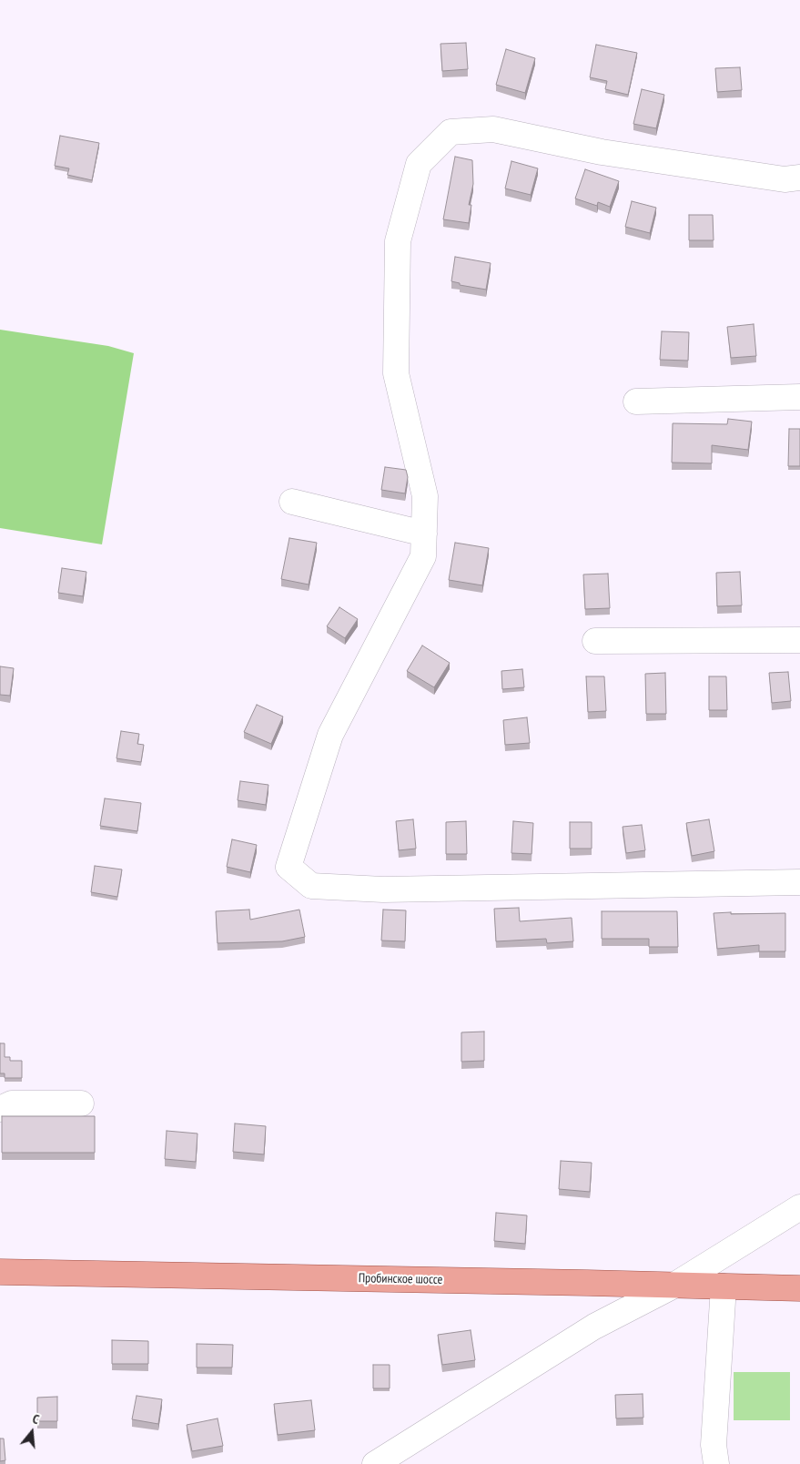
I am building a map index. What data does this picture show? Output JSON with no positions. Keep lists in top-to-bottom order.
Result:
{
  "streets": {
    "main road": ["Пробинское шоссе"]
  },
  "north": "top"
}
